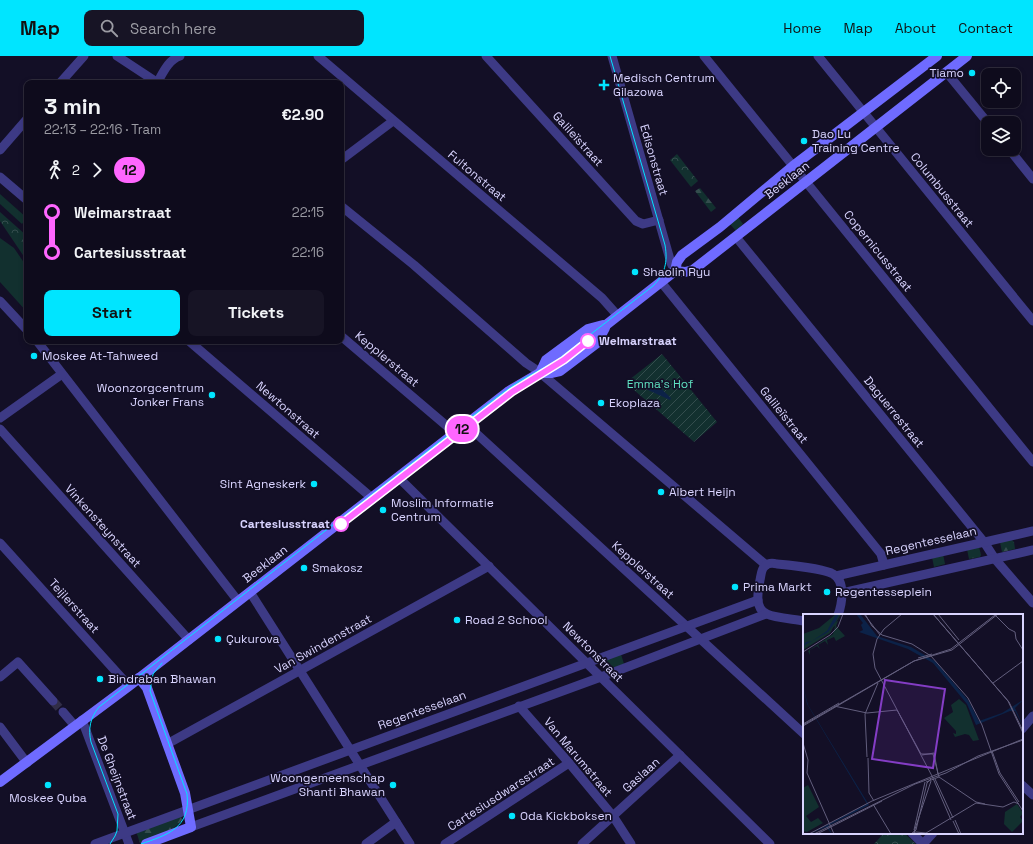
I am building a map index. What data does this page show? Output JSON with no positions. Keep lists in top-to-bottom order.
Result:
{
  "streets": {
    "street": [
      "Galileïstraat",
      "Edisonstraat",
      "Fultonstraat",
      "Beeklaan",
      "Columbusstraat",
      "Copernicusstraat",
      "Kepplerstraat",
      "Newtonstraat",
      "Daguerrestraat",
      "Vinkensteynstraat",
      "Regentesselaan",
      "Teijlerstraat",
      "Van Swindenstraat",
      "Van Marumstraat",
      "Gaslaan",
      "De Gheijnstraat",
      "Cartesiusdwarsstraat"
    ]
  },
  "crossings": [
    ["Galileïstraat", "Edisonstraat"],
    ["Galileïstraat", "Beeklaan"],
    ["Galileïstraat", "Regentesselaan"],
    ["Edisonstraat", "Beeklaan"],
    ["Fultonstraat", "Beeklaan"],
    ["Beeklaan", "Columbusstraat"],
    ["Beeklaan", "Copernicusstraat"],
    ["Beeklaan", "Kepplerstraat"],
    ["Beeklaan", "Newtonstraat"],
    ["Beeklaan", "Daguerrestraat"],
    ["Beeklaan", "Vinkensteynstraat"],
    ["Beeklaan", "Teijlerstraat"],
    ["Beeklaan", "De Gheijnstraat"],
    ["Kepplerstraat", "Regentesselaan"],
    ["Newtonstraat", "Regentesselaan"],
    ["Newtonstraat", "Van Swindenstraat"],
    ["Newtonstraat", "Gaslaan"],
    ["Daguerrestraat", "Regentesselaan"],
    ["Regentesselaan", "De Gheijnstraat"],
    ["Van Marumstraat", "Gaslaan"],
    ["Van Marumstraat", "Cartesiusdwarsstraat"]
  ],
  "parks": ["Emma's Hof"],
  "places": {
    "other": [
      "Tiamo",
      "Dao Lu Training Centre",
      "Shaolin Ryu",
      "Weimarstraat",
      "Moskee At-Tahweed",
      "Woonzorgcentrum Jonker Frans",
      "Ekoplaza",
      "Sint Agneskerk",
      "Albert Heijn",
      "Moslim Informatie Centrum",
      "Cartesiusstraat",
      "Smakosz",
      "Prima Markt",
      "Regentesseplein",
      "Road 2 School",
      "Çukurova",
      "Bindraban Bhawan",
      "Moskee Quba",
      "Woongemeenschap Shanti Bhawan",
      "Oda Kickboksen"
    ],
    "health": ["Medisch Centrum Gilazowa"]
  },
  "lines": ["tram line 12"],
  "page": {
    "header": "Map",
    "search": "Search here",
    "nav": [
      "Home",
      "Map",
      "About",
      "Contact"
    ],
    "on_map": "12",
    "heading": ["3 min", "22:13 – 22:16 · Tram", "€2.90"],
    "legs": ["2", "12"],
    "list": [
      {
        "name": "Weimarstraat",
        "value": "22:15"
      },
      {
        "name": "Cartesiusstraat",
        "value": "22:16"
      }
    ],
    "buttons": ["Start", "Tickets"]
  }
}
